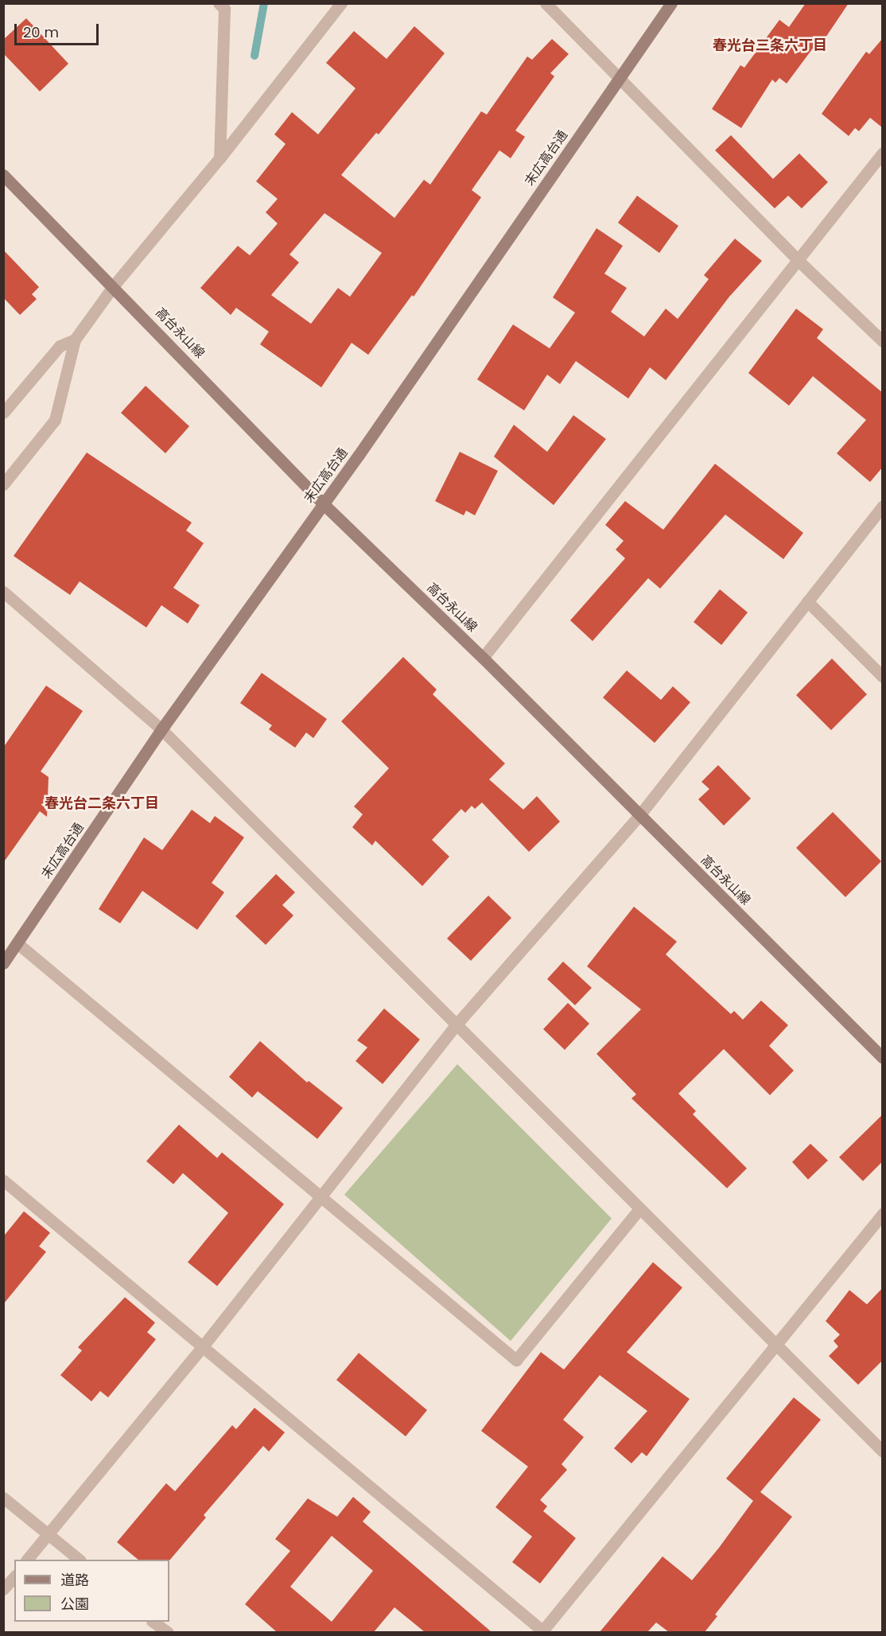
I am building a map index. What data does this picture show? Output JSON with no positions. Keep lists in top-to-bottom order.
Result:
{
  "streets": {
    "street": ["末広高台通", "高台永山線"]
  },
  "crossings": [
    ["末広高台通", "高台永山線"]
  ],
  "districts": ["春光台三条六丁目", "春光台二条六丁目"],
  "legend": ["道路", "公園"],
  "scale_bar": "20 m"
}
